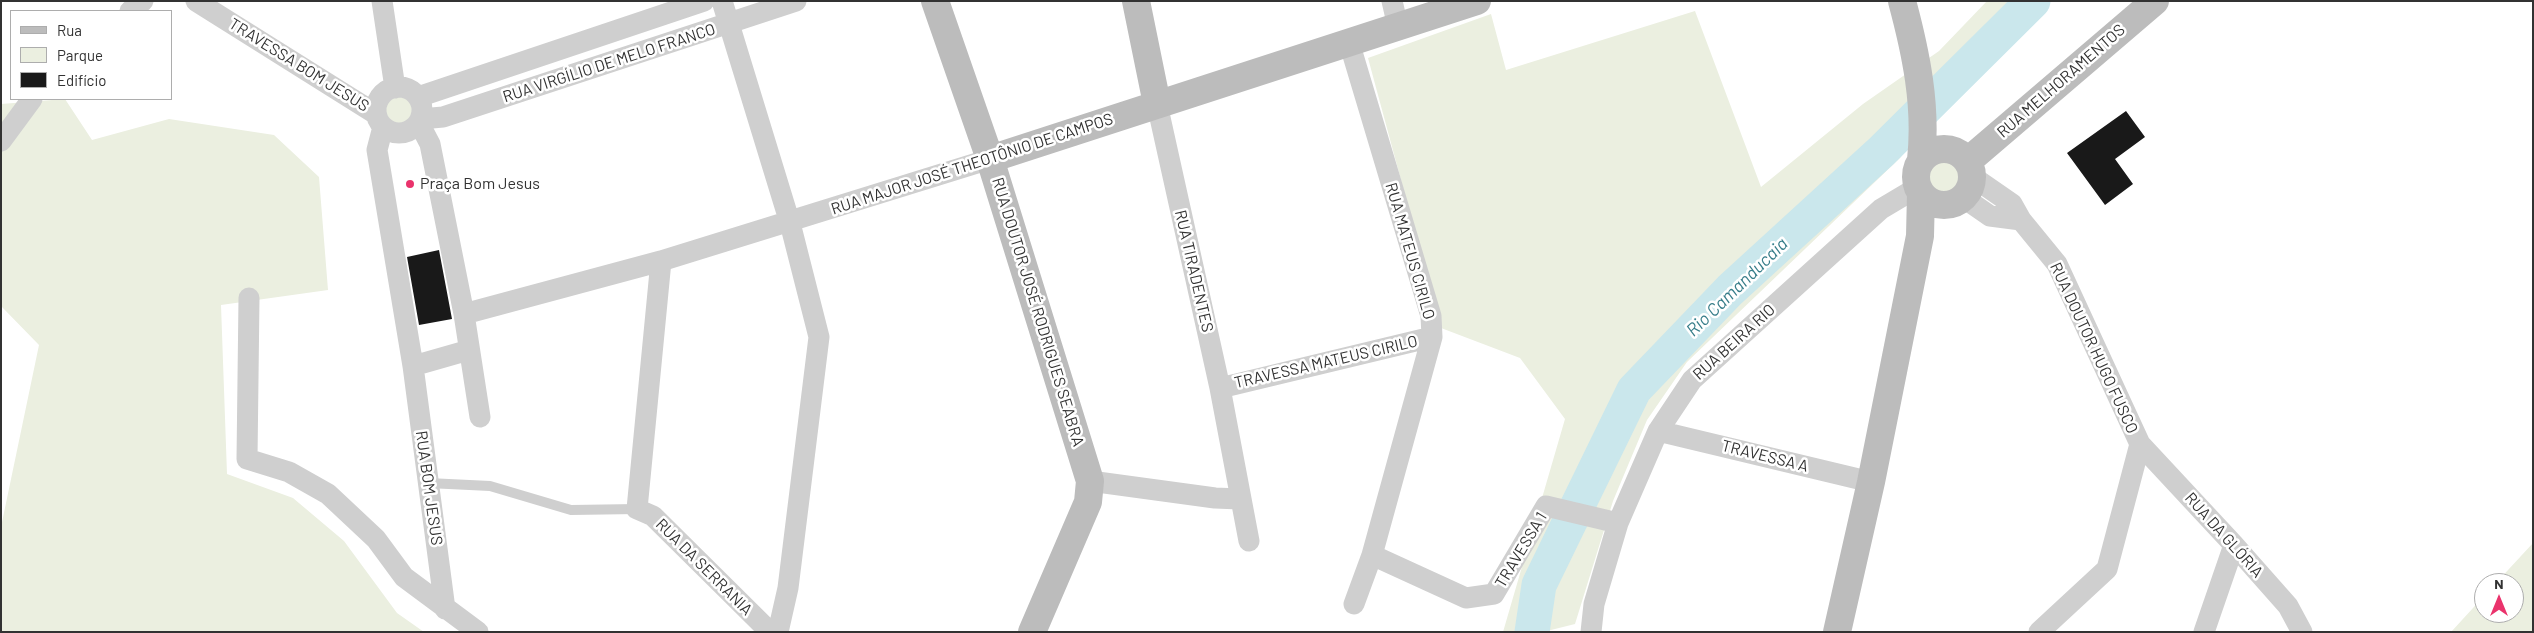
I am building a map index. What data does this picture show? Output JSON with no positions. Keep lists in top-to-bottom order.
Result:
{
  "streets": {
    "main road": [
      "RUA MELHORAMENTOS",
      "RUA MAJOR JOSÉ THEOTÔNIO DE CAMPOS",
      "RUA TIRADENTES",
      "RUA DOUTOR JOSÉ RODRIGUES SEABRA"
    ],
    "street": [
      "RUA VIRGÍLIO DE MELO FRANCO",
      "TRAVESSA BOM JESUS",
      "RUA MATEUS CIRILO",
      "RUA BEIRA RIO",
      "RUA DOUTOR HUGO FUSCO",
      "TRAVESSA MATEUS CIRILO",
      "TRAVESSA A",
      "RUA BOM JESUS",
      "RUA DA GLÓRIA",
      "TRAVESSA 1",
      "RUA DA SERRANIA"
    ]
  },
  "crossings": [
    ["RUA VIRGÍLIO DE MELO FRANCO", "TRAVESSA BOM JESUS"],
    ["RUA MELHORAMENTOS", "RUA DOUTOR HUGO FUSCO"],
    ["RUA MAJOR JOSÉ THEOTÔNIO DE CAMPOS", "RUA MATEUS CIRILO"],
    ["RUA MAJOR JOSÉ THEOTÔNIO DE CAMPOS", "RUA TIRADENTES"],
    ["RUA MAJOR JOSÉ THEOTÔNIO DE CAMPOS", "RUA DOUTOR JOSÉ RODRIGUES SEABRA"],
    ["RUA MATEUS CIRILO", "TRAVESSA MATEUS CIRILO"],
    ["RUA MATEUS CIRILO", "TRAVESSA 1"],
    ["RUA TIRADENTES", "TRAVESSA MATEUS CIRILO"],
    ["RUA BEIRA RIO", "TRAVESSA A"],
    ["RUA BEIRA RIO", "TRAVESSA 1"],
    ["RUA DOUTOR HUGO FUSCO", "RUA DA GLÓRIA"],
    ["RUA BOM JESUS", "RUA DA SERRANIA"]
  ],
  "water": ["Rio Camanducaia"],
  "places": ["Praça Bom Jesus"],
  "legend": ["Rua", "Parque", "Edifício"],
  "north": "top"
}
